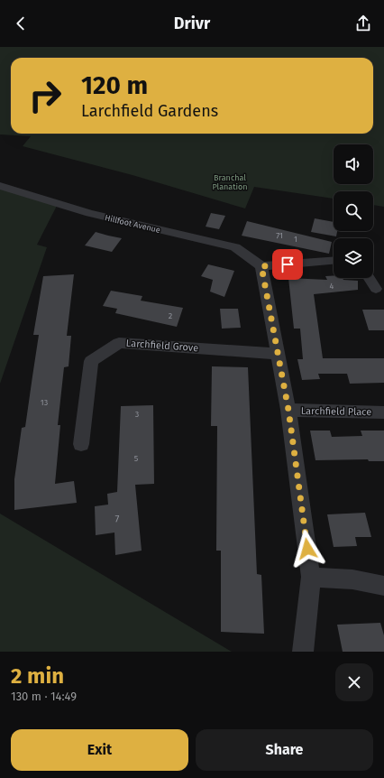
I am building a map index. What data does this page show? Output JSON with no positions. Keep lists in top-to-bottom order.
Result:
{
  "streets": {
    "street": ["Hillfoot Avenue", "Larchfield Grove", "Larchfield Place"]
  },
  "parks": ["Branchal Planation"],
  "house_numbers": [
    "71",
    "1",
    "4",
    "2",
    "13",
    "3",
    "5",
    "7"
  ],
  "page": {
    "header": "Drivr",
    "turn": ["120 m", "Larchfield Gardens"],
    "heading": ["2 min", "130 m · 14:49"],
    "buttons": ["Exit", "Share"]
  }
}
